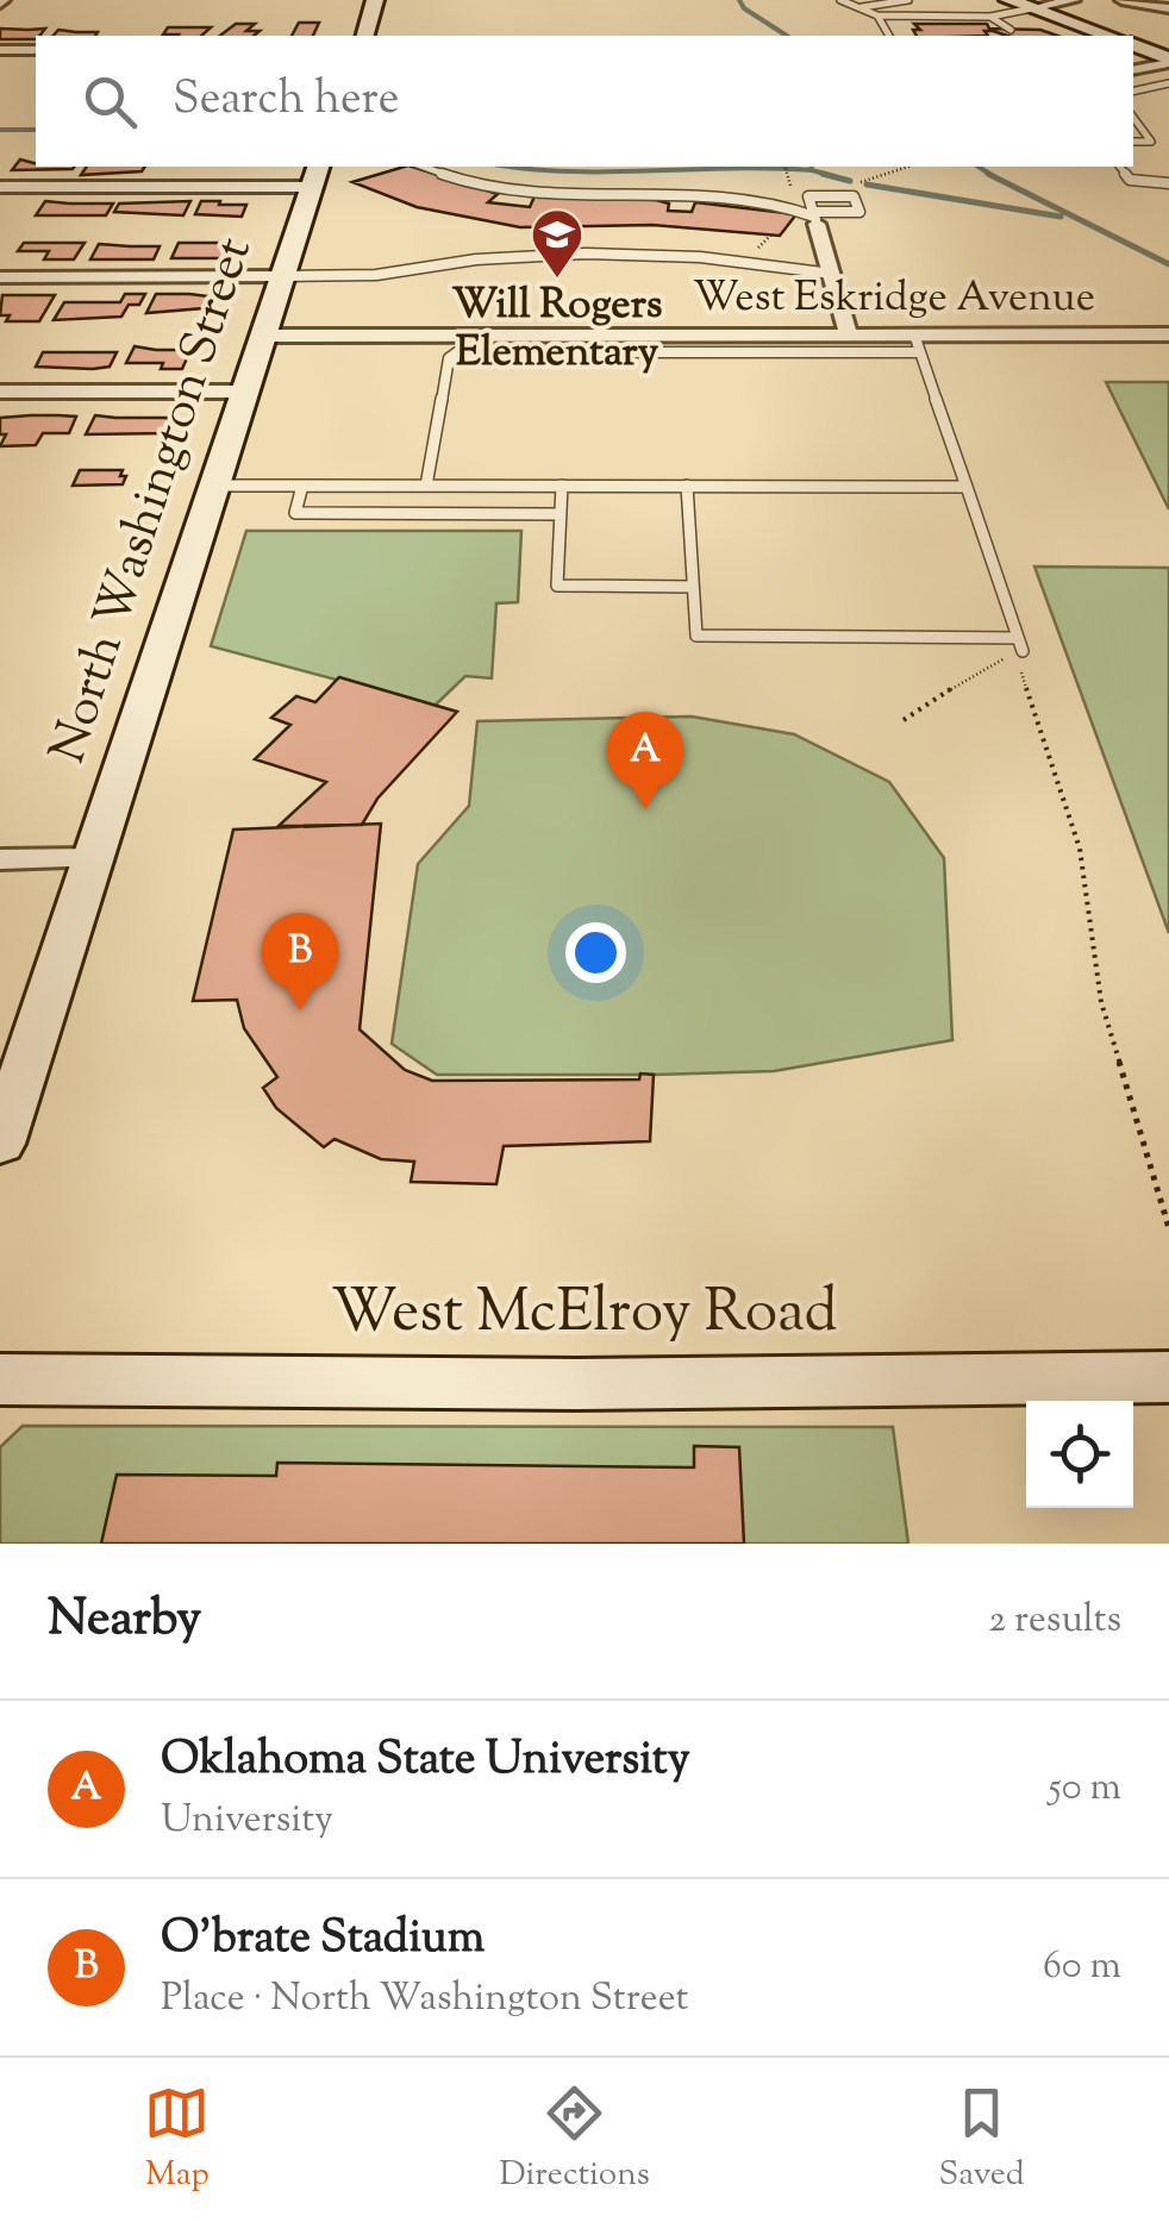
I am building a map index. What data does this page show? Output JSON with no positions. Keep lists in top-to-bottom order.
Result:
{
  "streets": {
    "main road": ["North Washington Street", "West McElroy Road"],
    "street": ["West Eskridge Avenue"]
  },
  "crossings": [
    ["West Eskridge Avenue", "North Washington Street"]
  ],
  "places": {
    "school or university": ["Will Rogers Elementary"]
  },
  "page": {
    "search": "Search here",
    "pins": ["A", "B"],
    "heading": ["Nearby", "2 results"],
    "list": [
      {
        "mark": "A",
        "name": "Oklahoma State University",
        "note": "University",
        "value": "50 m"
      },
      {
        "mark": "B",
        "name": "O'brate Stadium",
        "note": "Place · North Washington Street",
        "value": "60 m"
      }
    ],
    "nav": ["Map", "Directions", "Saved"]
  }
}
